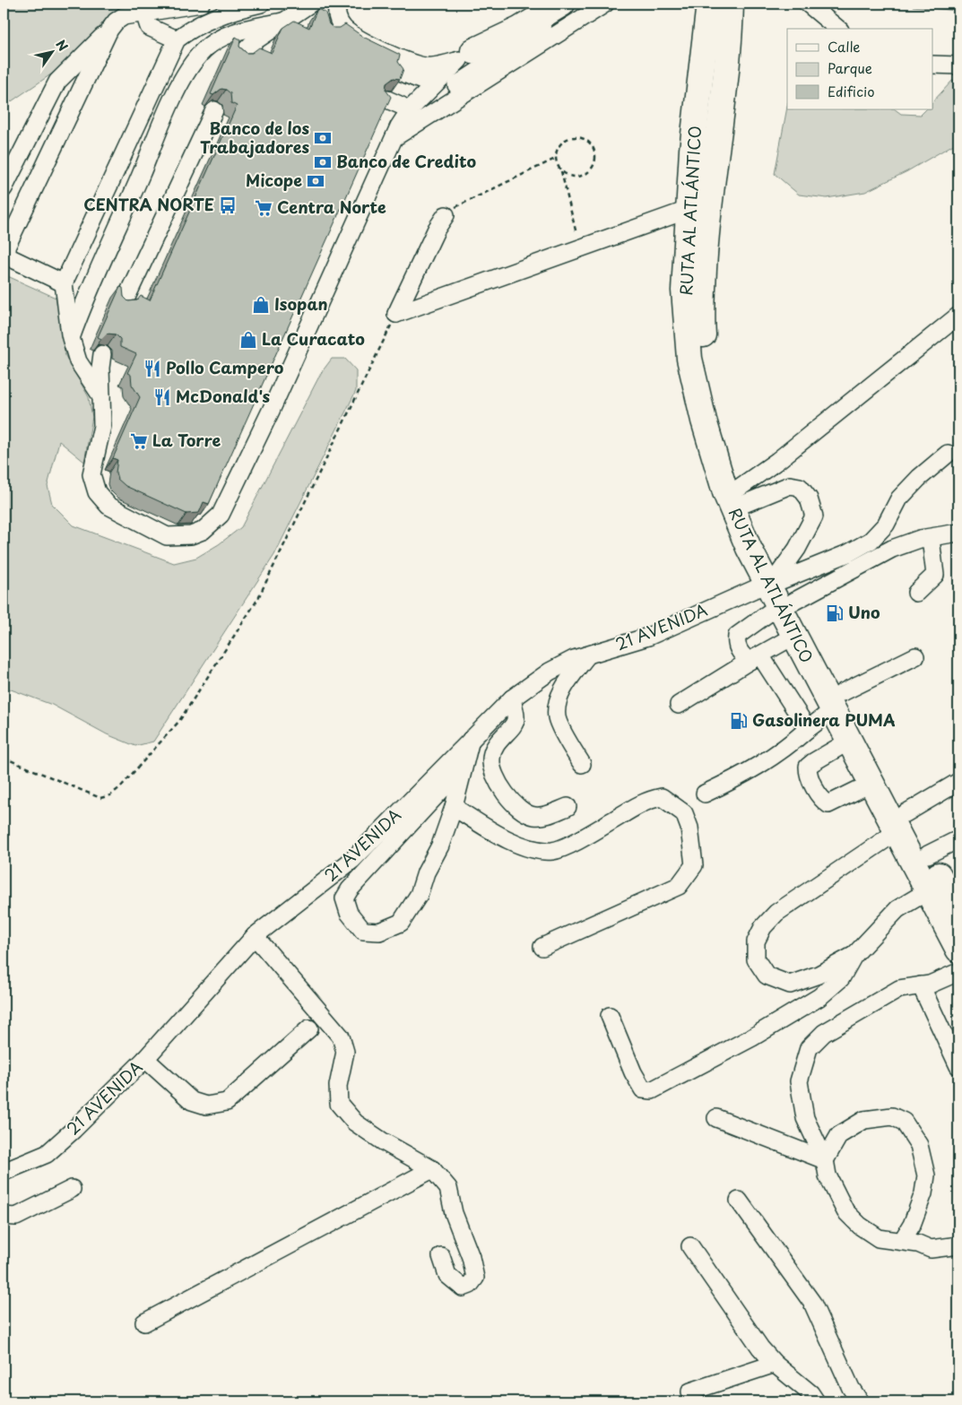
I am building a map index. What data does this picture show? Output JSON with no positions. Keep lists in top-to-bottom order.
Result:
{
  "streets": {
    "highway": ["RUTA AL ATLÁNTICO"],
    "street": ["21 AVENIDA"]
  },
  "crossings": [
    ["RUTA AL ATLÁNTICO", "21 AVENIDA"]
  ],
  "places": {
    "bank": ["Banco de los Trabajadores", "Banco de Credito", "Micope"],
    "bus stop": ["CENTRA NORTE"],
    "supermarket": ["Centra Norte", "La Torre"],
    "shop": ["Isopan", "La Curacato"],
    "restaurant": ["Pollo Campero", "McDonald's"],
    "fuel station": ["Uno", "Gasolinera PUMA"]
  },
  "legend": ["Calle", "Parque", "Edificio"],
  "north": "top right"
}
